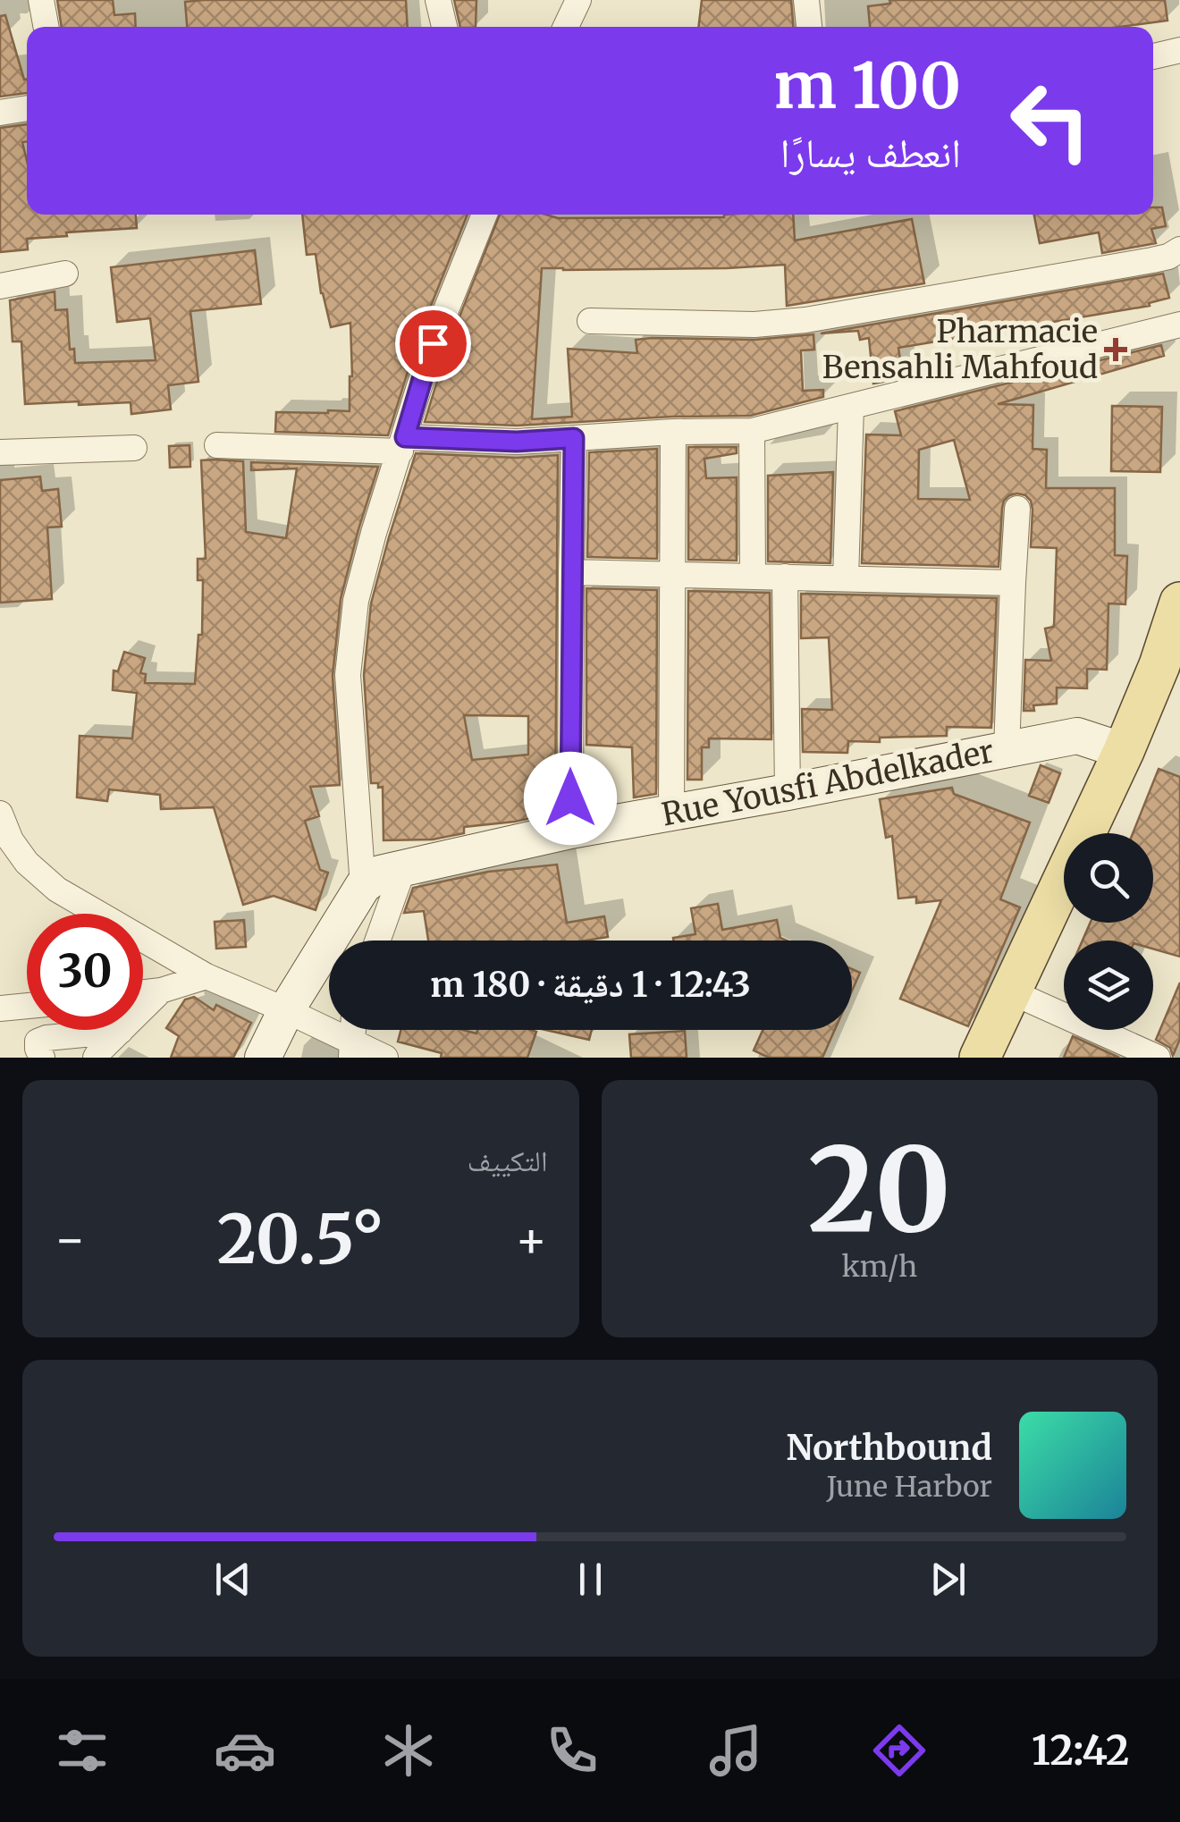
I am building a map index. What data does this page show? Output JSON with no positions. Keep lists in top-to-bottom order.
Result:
{
  "streets": {
    "main road": ["Rue Yousfi Abdelkader"]
  },
  "places": {
    "health": ["Pharmacie Bensahli Mahfoud"]
  },
  "page": {
    "turn": ["100 m", "انعطف يسارًا"],
    "limit": "30",
    "trip": "12:43 · 1 دقيقة · 180 m",
    "tile": [
      ["20", "km/h"],
      "التكييف"
    ],
    "heat": ["−", "20.5°", "+"],
    "song": ["Northbound", "June Harbor"],
    "tabs": "12:42"
  }
}
